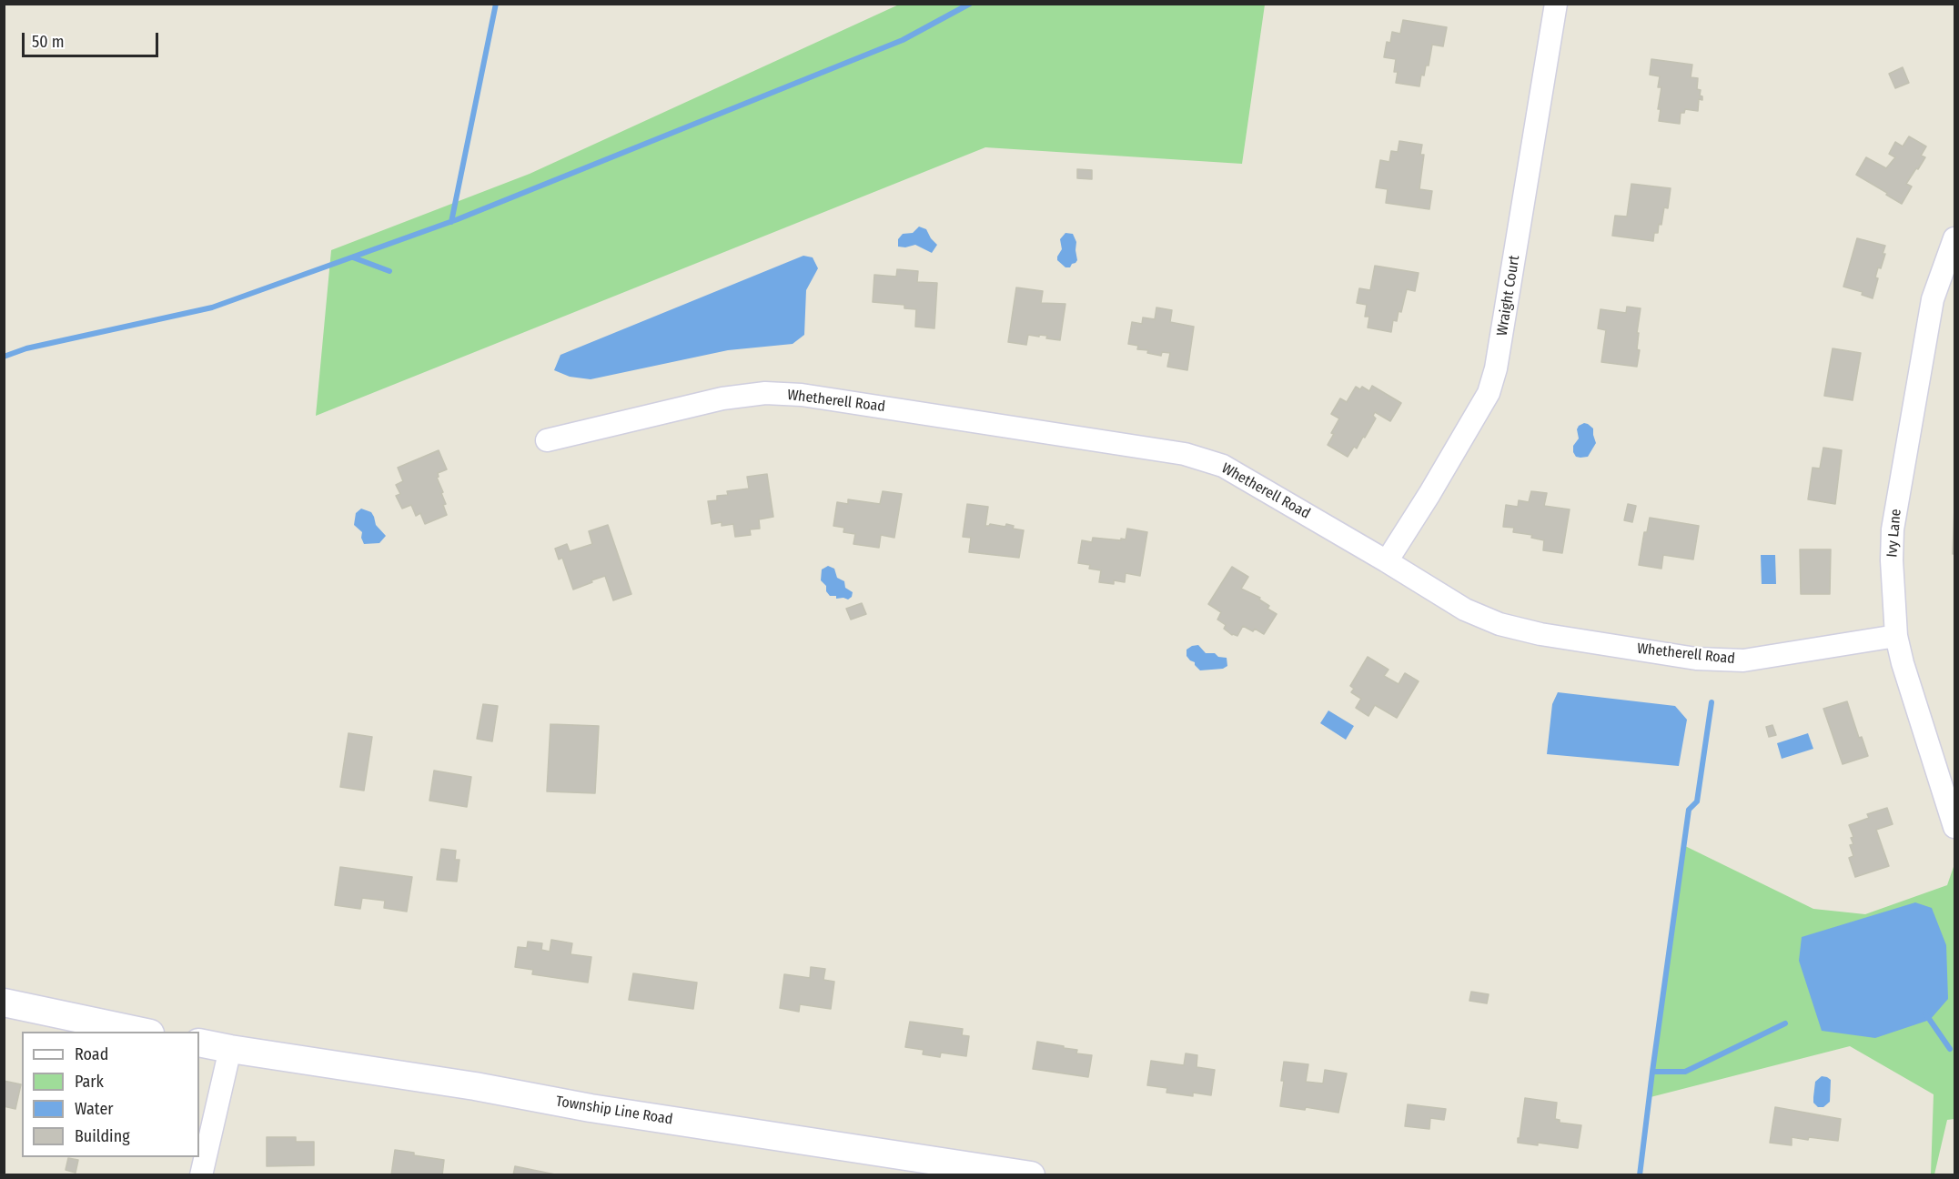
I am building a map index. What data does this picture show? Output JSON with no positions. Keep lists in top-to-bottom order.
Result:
{
  "streets": {
    "street": [
      "Wraight Court",
      "Whetherell Road",
      "Ivy Lane",
      "Township Line Road"
    ]
  },
  "crossings": [
    ["Wraight Court", "Whetherell Road"],
    ["Whetherell Road", "Ivy Lane"]
  ],
  "legend": [
    "Road",
    "Park",
    "Water",
    "Building"
  ],
  "scale_bar": "50 m"
}
